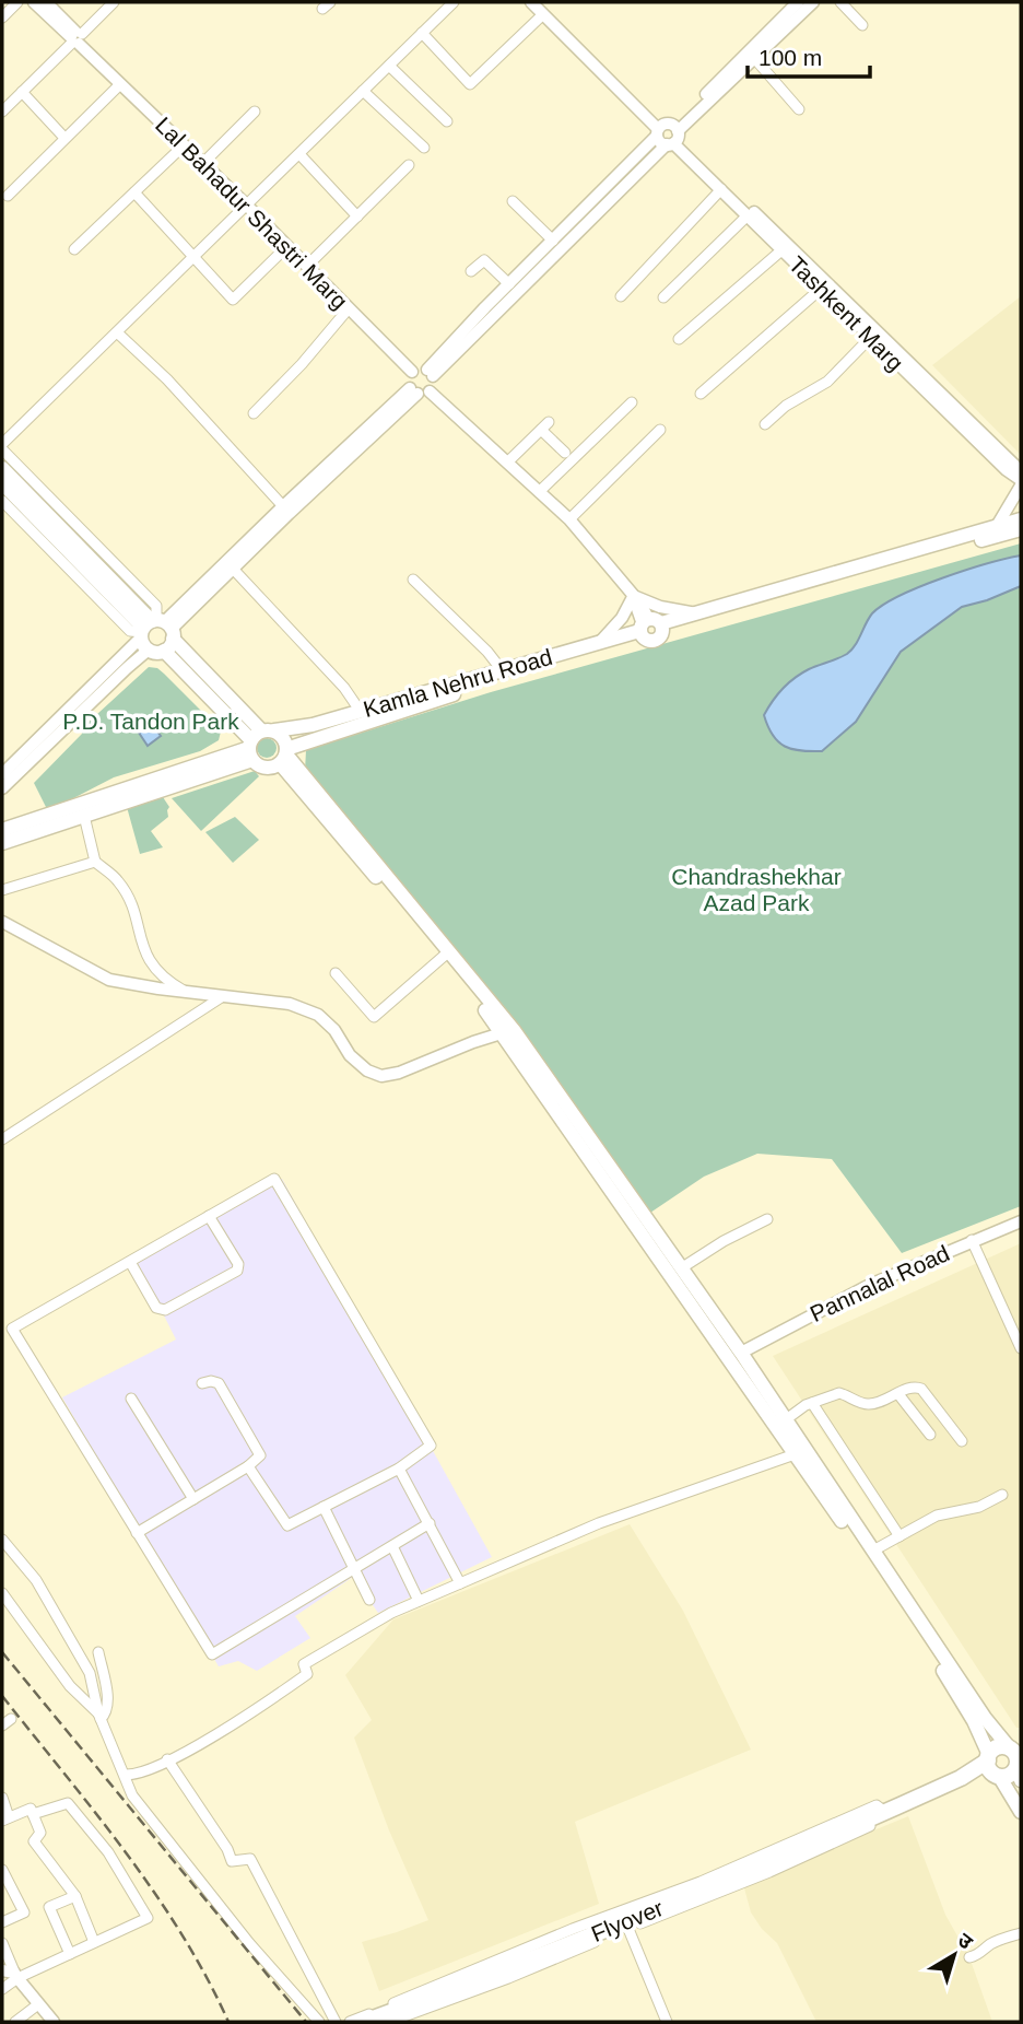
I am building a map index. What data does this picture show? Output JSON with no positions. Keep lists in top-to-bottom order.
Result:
{
  "streets": {
    "main road": ["Kamla Nehru Road", "Flyover"],
    "street": ["Lal Bahadur Shastri Marg", "Tashkent Marg", "Pannalal Road"]
  },
  "parks": ["P.D. Tandon Park", "Chandrashekhar Azad Park"],
  "scale_bar": "100 m",
  "north": "top right"
}
